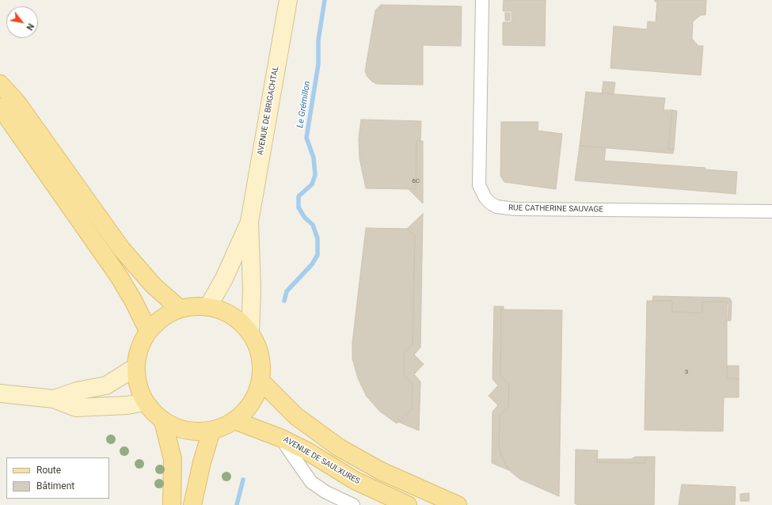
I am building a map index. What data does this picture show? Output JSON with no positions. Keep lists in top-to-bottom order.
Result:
{
  "streets": {
    "main road": ["AVENUE DE BRIGACHTAL", "AVENUE DE SAULXURES"],
    "street": ["RUE CATHERINE SAUVAGE"]
  },
  "water": ["Le Grémillon"],
  "house_numbers": ["6C", "3"],
  "legend": ["Route", "Bâtiment"],
  "north": "bottom right"
}
